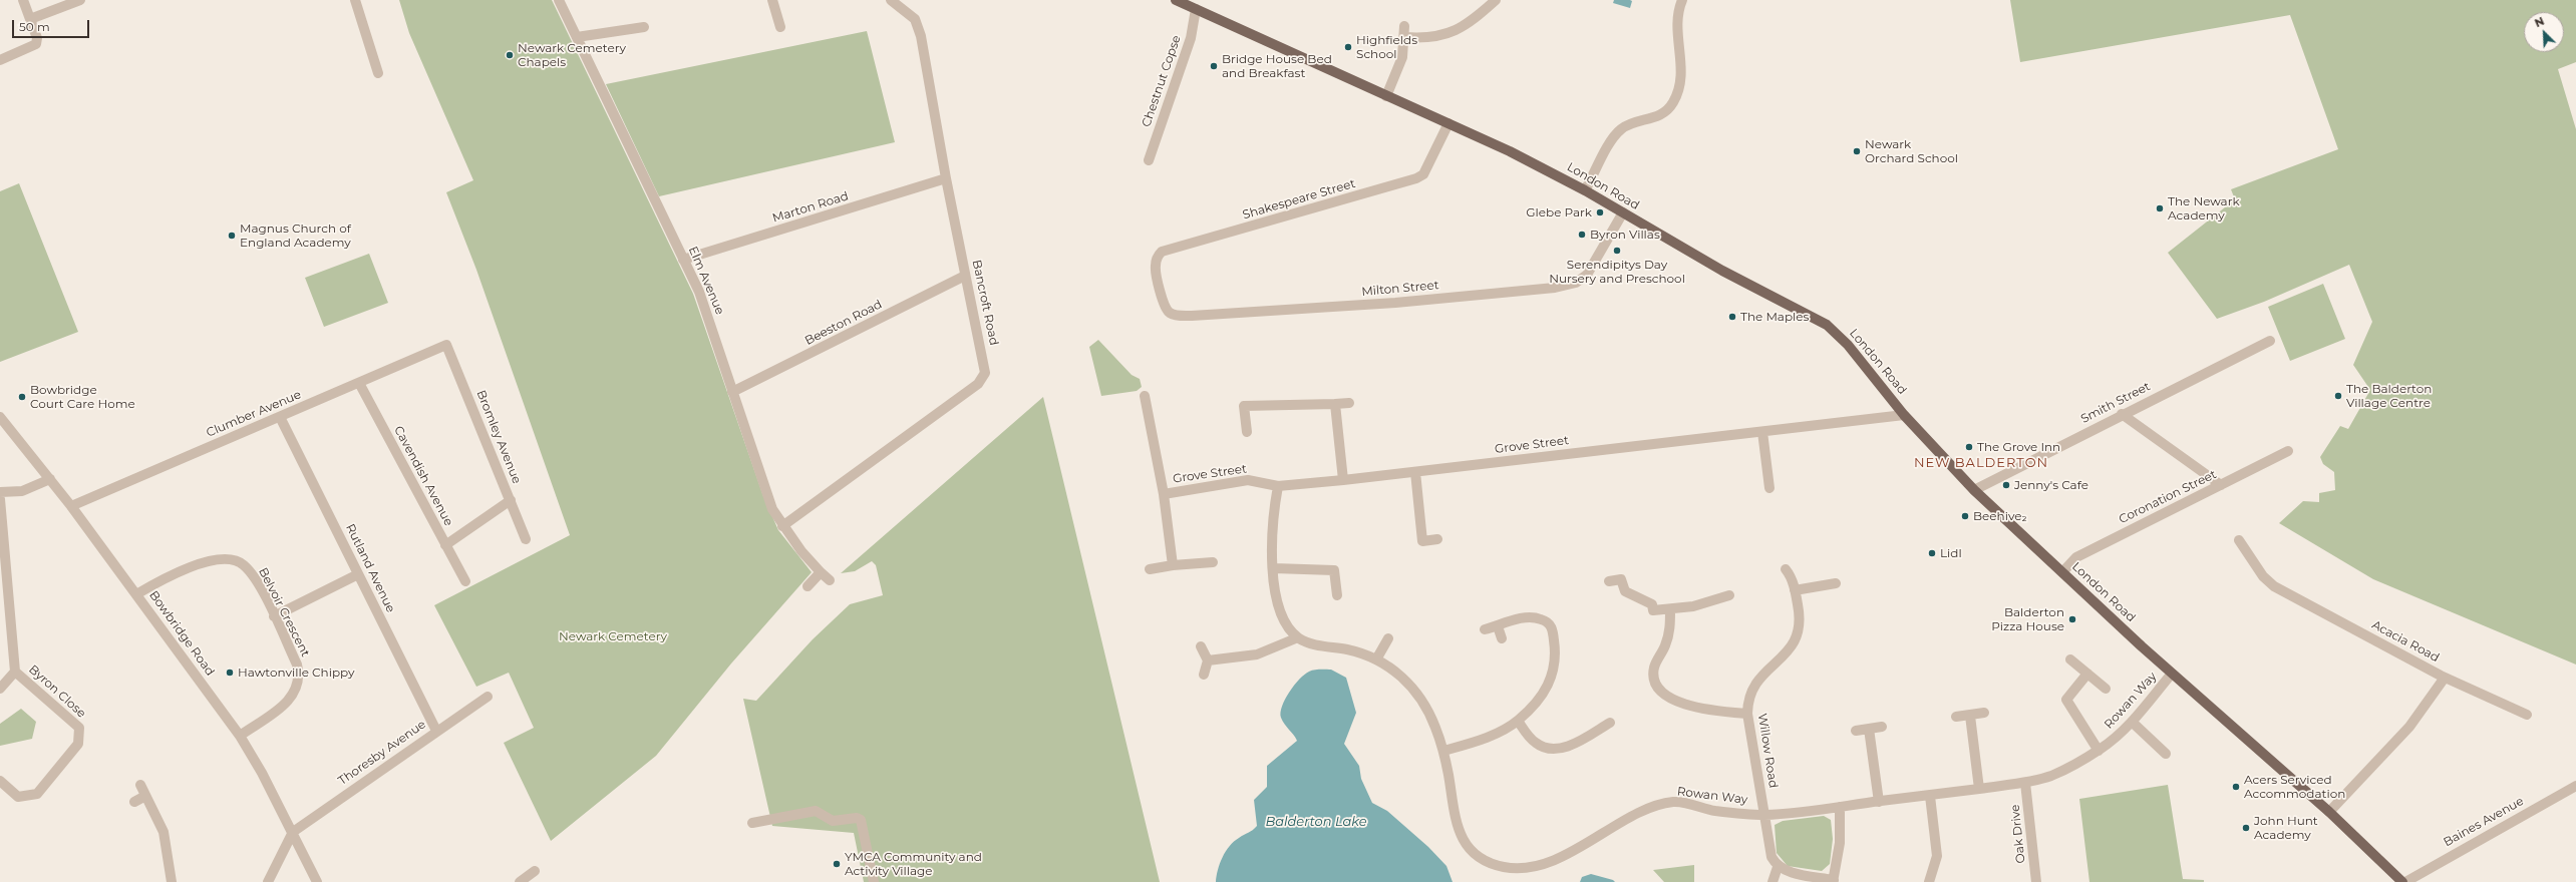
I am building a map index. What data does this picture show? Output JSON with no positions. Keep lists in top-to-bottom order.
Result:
{
  "streets": {
    "main road": ["London Road"],
    "street": [
      "Chestnut Copse",
      "Shakespeare Street",
      "Marton Road",
      "Elm Avenue",
      "Milton Street",
      "Bancroft Road",
      "Beeston Road",
      "Smith Street",
      "Clumber Avenue",
      "Bromley Avenue",
      "Grove Street",
      "Cavendish Avenue",
      "Coronation Street",
      "Rutland Avenue",
      "Belvoir Crescent",
      "Bowbridge Road",
      "Acacia Road",
      "Byron Close",
      "Rowan Way",
      "Willow Road",
      "Thoresby Avenue",
      "Baines Avenue",
      "Oak Drive"
    ]
  },
  "crossings": [
    ["Chestnut Copse", "London Road"],
    ["London Road", "Shakespeare Street"],
    ["London Road", "Milton Street"],
    ["London Road", "Smith Street"],
    ["London Road", "Grove Street"],
    ["London Road", "Coronation Street"],
    ["London Road", "Rowan Way"],
    ["London Road", "Baines Avenue"],
    ["Shakespeare Street", "Milton Street"],
    ["Marton Road", "Elm Avenue"],
    ["Marton Road", "Bancroft Road"],
    ["Elm Avenue", "Bancroft Road"],
    ["Elm Avenue", "Beeston Road"],
    ["Bancroft Road", "Beeston Road"],
    ["Clumber Avenue", "Bromley Avenue"],
    ["Clumber Avenue", "Cavendish Avenue"],
    ["Clumber Avenue", "Rutland Avenue"],
    ["Clumber Avenue", "Bowbridge Road"],
    ["Rutland Avenue", "Thoresby Avenue"],
    ["Belvoir Crescent", "Bowbridge Road"],
    ["Bowbridge Road", "Thoresby Avenue"],
    ["Rowan Way", "Willow Road"],
    ["Rowan Way", "Oak Drive"]
  ],
  "districts": ["NEW BALDERTON"],
  "water": ["Balderton Lake"],
  "parks": ["Newark Cemetery"],
  "places": [
    "Highfields School",
    "Newark Cemetery Chapels",
    "Bridge House Bed and Breakfast",
    "Newark Orchard School",
    "The Newark Academy",
    "Glebe Park",
    "Byron Villas",
    "Magnus Church of England Academy",
    "Serendipitys Day Nursery and Preschool",
    "The Maples",
    "The Balderton Village Centre",
    "Bowbridge Court Care Home",
    "The Grove Inn",
    "Jenny's Cafe",
    "Beehive₂",
    "Lidl",
    "Balderton Pizza House",
    "Hawtonville Chippy",
    "Acers Serviced Accommodation",
    "John Hunt Academy",
    "YMCA Community and Activity Village"
  ],
  "scale_bar": "50 m",
  "north": "top left"
}
